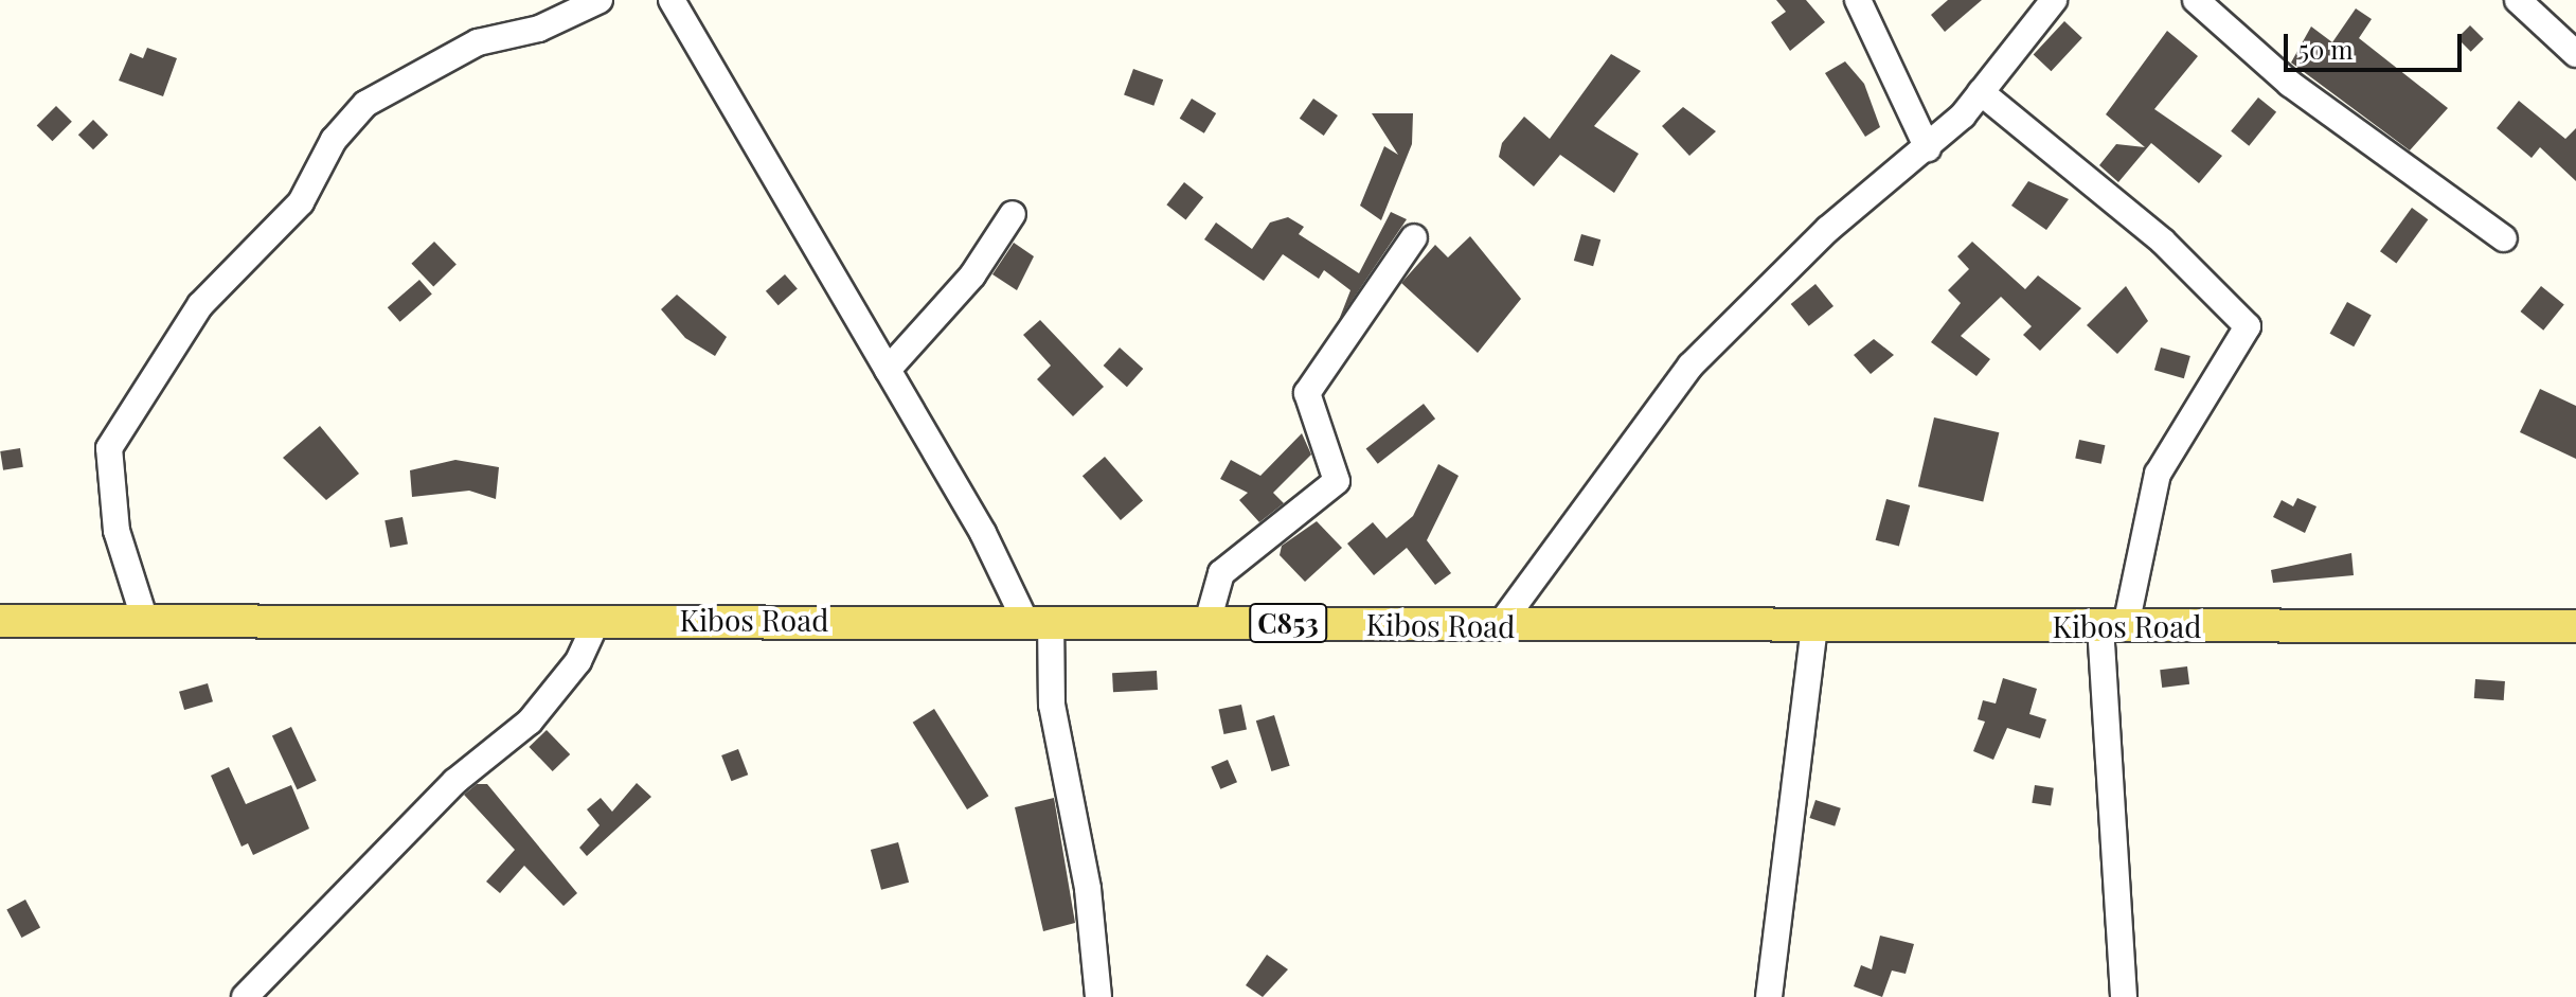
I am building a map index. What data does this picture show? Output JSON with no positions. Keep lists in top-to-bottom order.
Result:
{
  "streets": {
    "main road": ["Kibos Road", "C853"]
  },
  "scale_bar": "50 m"
}
